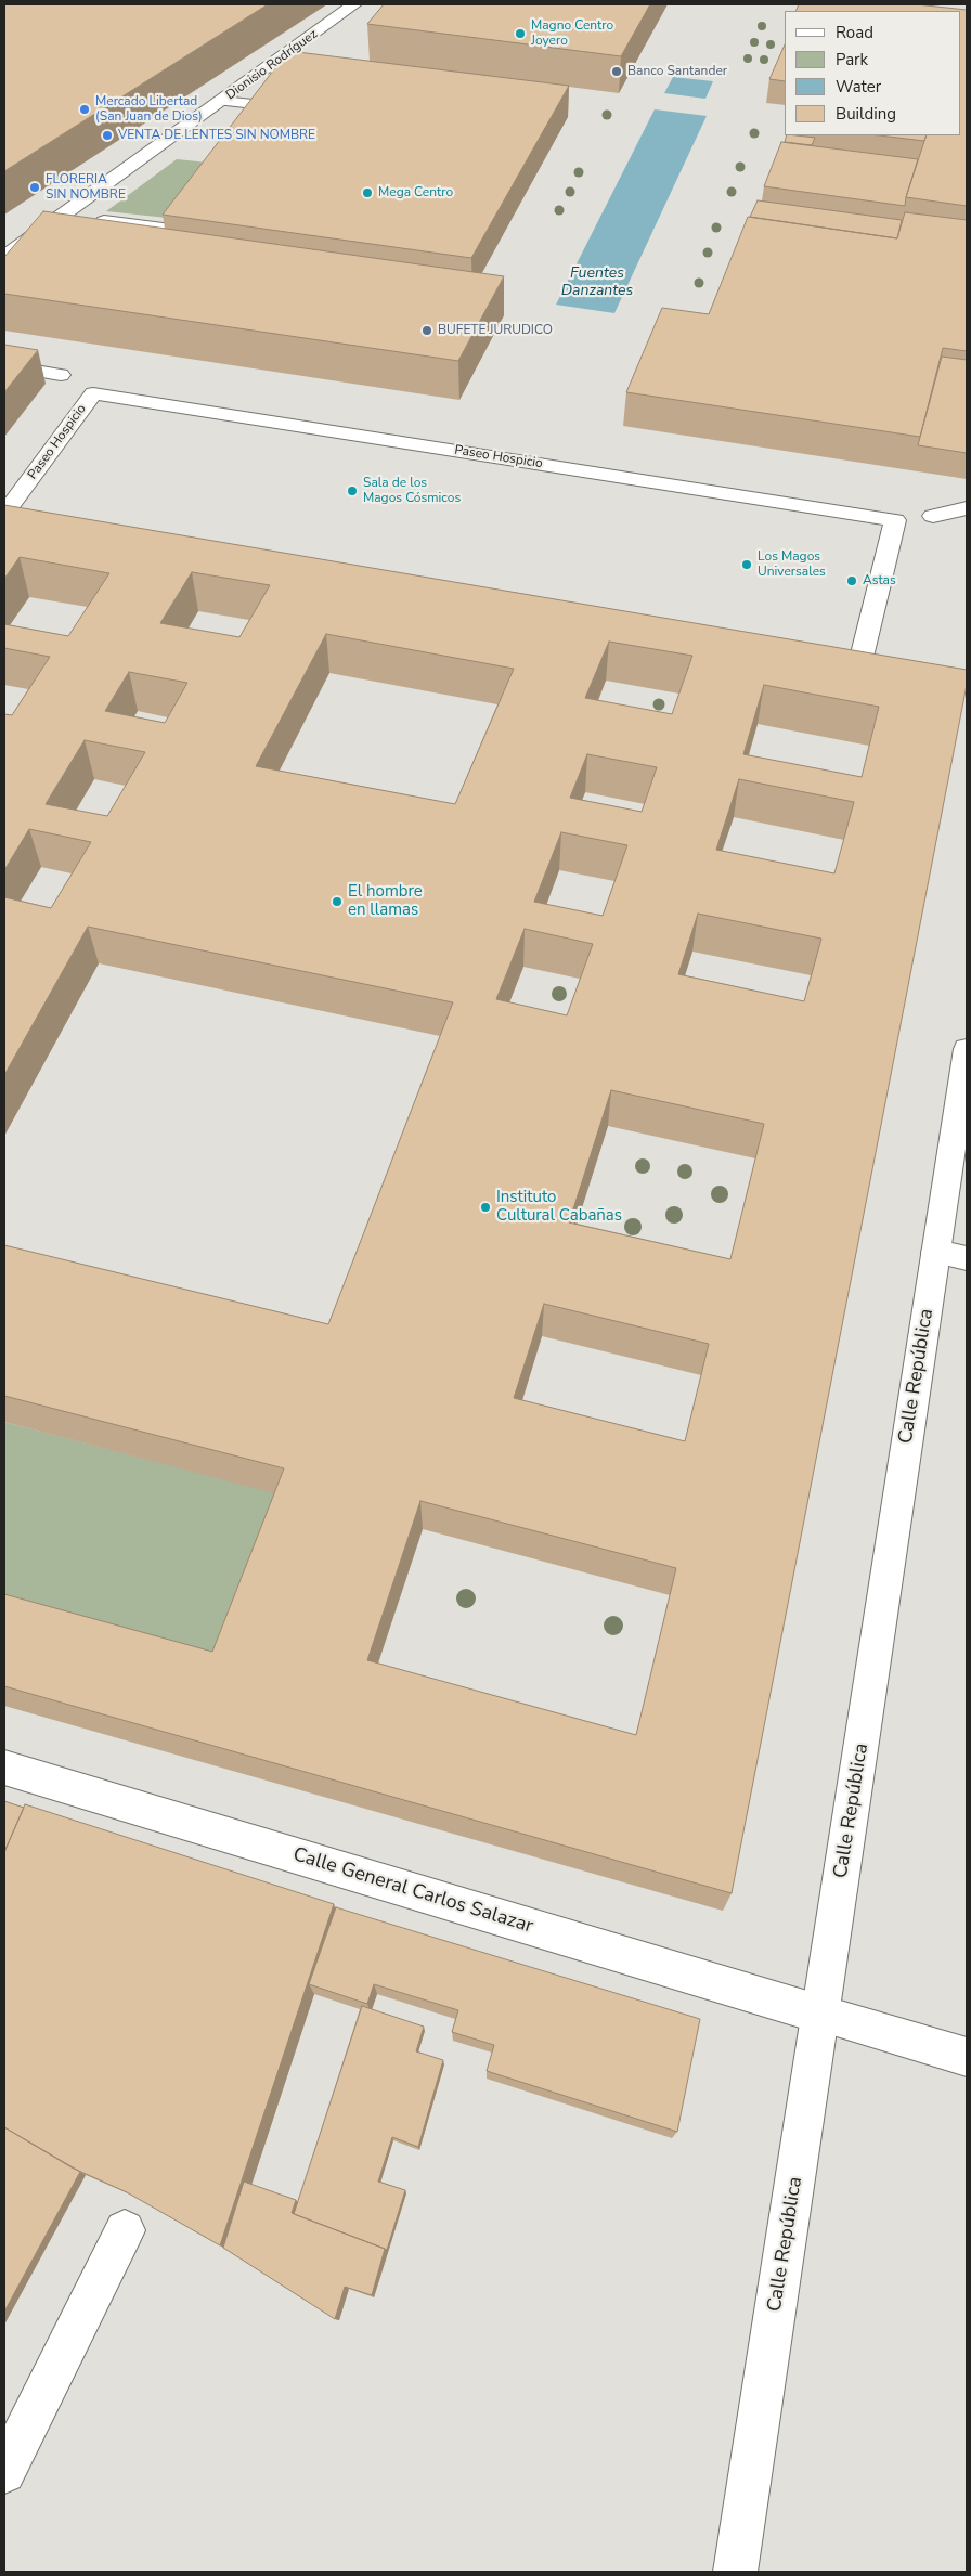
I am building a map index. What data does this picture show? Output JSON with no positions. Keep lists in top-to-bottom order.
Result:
{
  "streets": {
    "street": [
      "Dionisio Rodríguez",
      "Paseo Hospicio",
      "Calle República",
      "Calle General Carlos Salazar"
    ]
  },
  "crossings": [
    ["Calle República", "Calle General Carlos Salazar"]
  ],
  "water": ["Fuentes Danzantes"],
  "places": [
    "Magno Centro Joyero",
    "Banco Santander",
    "Mercado Libertad (San Juan de Dios)",
    "VENTA DE LENTES SIN NOMBRE",
    "FLORERIA SIN NOMBRE",
    "Mega Centro",
    "BUFETE JURUDICO",
    "Sala de los Magos Cósmicos",
    "Los Magos Universales",
    "Astas",
    "El hombre en llamas",
    "Instituto Cultural Cabañas"
  ],
  "legend": [
    "Road",
    "Park",
    "Water",
    "Building"
  ]
}
